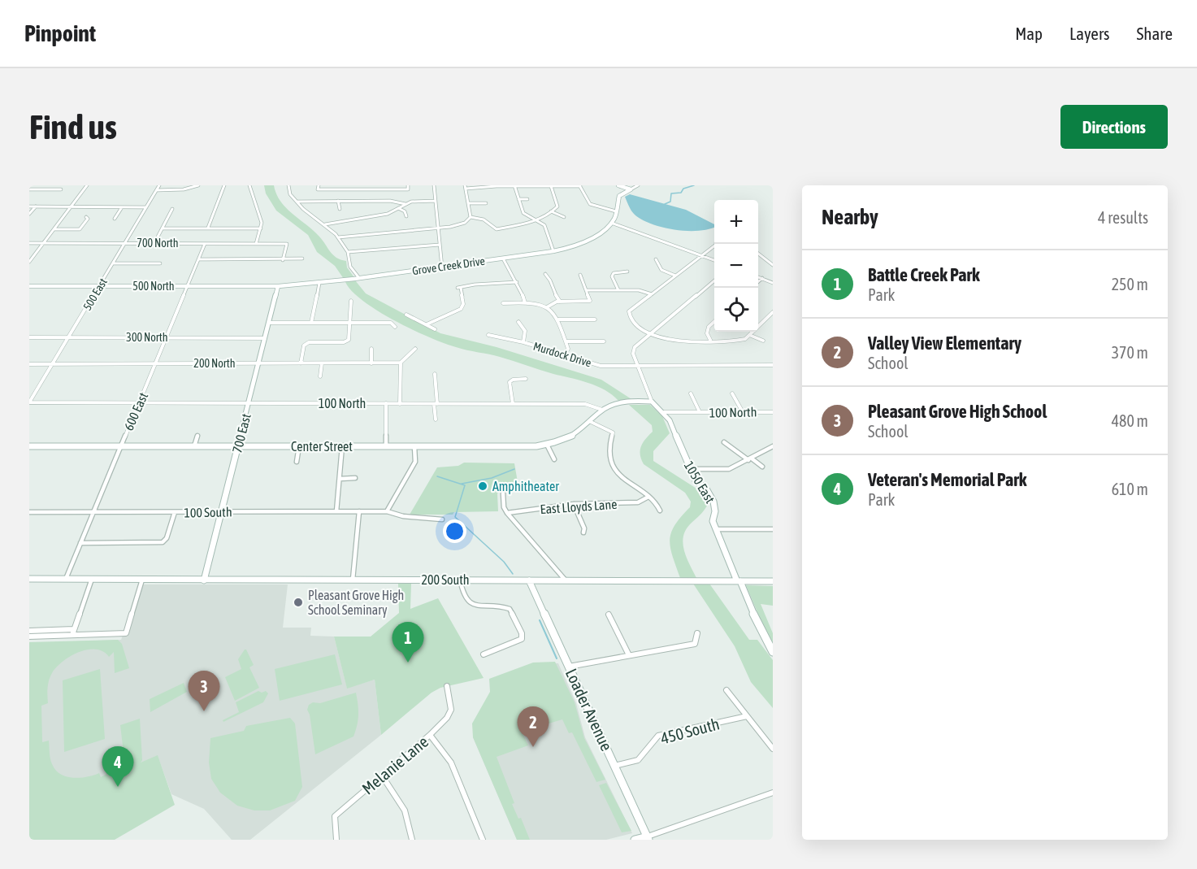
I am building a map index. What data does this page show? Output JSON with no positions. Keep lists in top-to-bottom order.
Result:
{
  "streets": {
    "street": [
      "700 North",
      "Grove Creek Drive",
      "500 North",
      "500 East",
      "300 North",
      "Murdock Drive",
      "200 North",
      "100 North",
      "600 East",
      "700 East",
      "Center Street",
      "1050 East",
      "East Lloyds Lane",
      "100 South",
      "200 South",
      "Loader Avenue",
      "450 South",
      "Melanie Lane"
    ]
  },
  "crossings": [
    ["700 North", "500 East"],
    ["700 North", "600 East"],
    ["Grove Creek Drive", "500 North"],
    ["Grove Creek Drive", "700 East"],
    ["500 North", "500 East"],
    ["500 North", "600 East"],
    ["500 North", "700 East"],
    ["500 East", "300 North"],
    ["500 East", "200 North"],
    ["500 East", "100 North"],
    ["300 North", "600 East"],
    ["300 North", "700 East"],
    ["200 North", "600 East"],
    ["200 North", "700 East"],
    ["100 North", "600 East"],
    ["100 North", "700 East"],
    ["100 North", "Center Street"],
    ["100 North", "1050 East"],
    ["600 East", "Center Street"],
    ["600 East", "100 South"],
    ["600 East", "200 South"],
    ["700 East", "Center Street"],
    ["700 East", "100 South"],
    ["700 East", "200 South"],
    ["1050 East", "200 South"],
    ["200 South", "Loader Avenue"],
    ["Loader Avenue", "450 South"]
  ],
  "places": ["Amphitheater", "Pleasant Grove High School Seminary"],
  "page": {
    "header": "Pinpoint",
    "nav": ["Map", "Layers", "Share"],
    "buttons": "Directions",
    "title": "Find us",
    "heading": ["Nearby", "4 results"],
    "map_buttons": ["+", "−"],
    "list": [
      {
        "mark": "1",
        "name": "Battle Creek Park",
        "note": "Park",
        "value": "250 m"
      },
      {
        "mark": "2",
        "name": "Valley View Elementary",
        "note": "School",
        "value": "370 m"
      },
      {
        "mark": "3",
        "name": "Pleasant Grove High School",
        "note": "School",
        "value": "480 m"
      },
      {
        "mark": "4",
        "name": "Veteran's Memorial Park",
        "note": "Park",
        "value": "610 m"
      }
    ],
    "pins": [
      "1",
      "3",
      "2",
      "4"
    ]
  }
}
